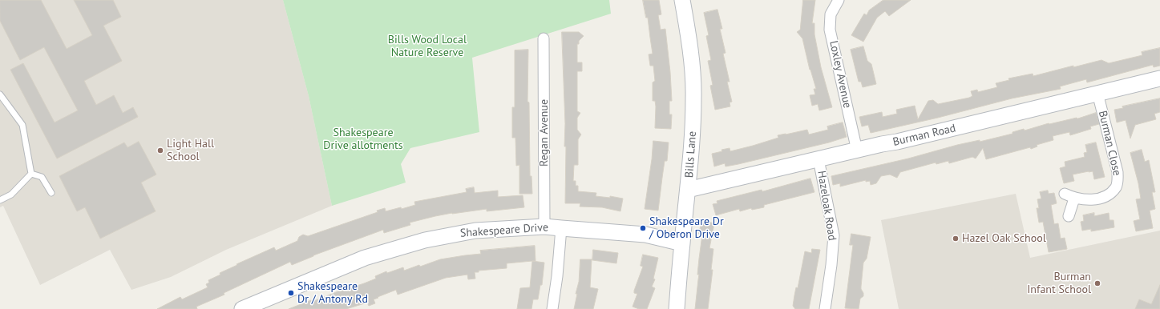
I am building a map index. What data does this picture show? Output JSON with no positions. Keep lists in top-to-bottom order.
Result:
{
  "streets": {
    "street": [
      "Loxley Avenue",
      "Regan Avenue",
      "Burman Road",
      "Burman Close",
      "Bills Lane",
      "Hazeloak Road",
      "Shakespeare Drive"
    ]
  },
  "crossings": [
    ["Loxley Avenue", "Burman Road"],
    ["Regan Avenue", "Shakespeare Drive"],
    ["Burman Road", "Burman Close"],
    ["Burman Road", "Bills Lane"],
    ["Burman Road", "Hazeloak Road"],
    ["Bills Lane", "Shakespeare Drive"]
  ],
  "parks": ["Bills Wood Local Nature Reserve", "Shakespeare Drive allotments"],
  "places": [
    "Light Hall School",
    "Shakespeare Dr / Oberon Drive",
    "Hazel Oak School",
    "Burman Infant School",
    "Shakespeare Dr / Antony Rd"
  ]
}
